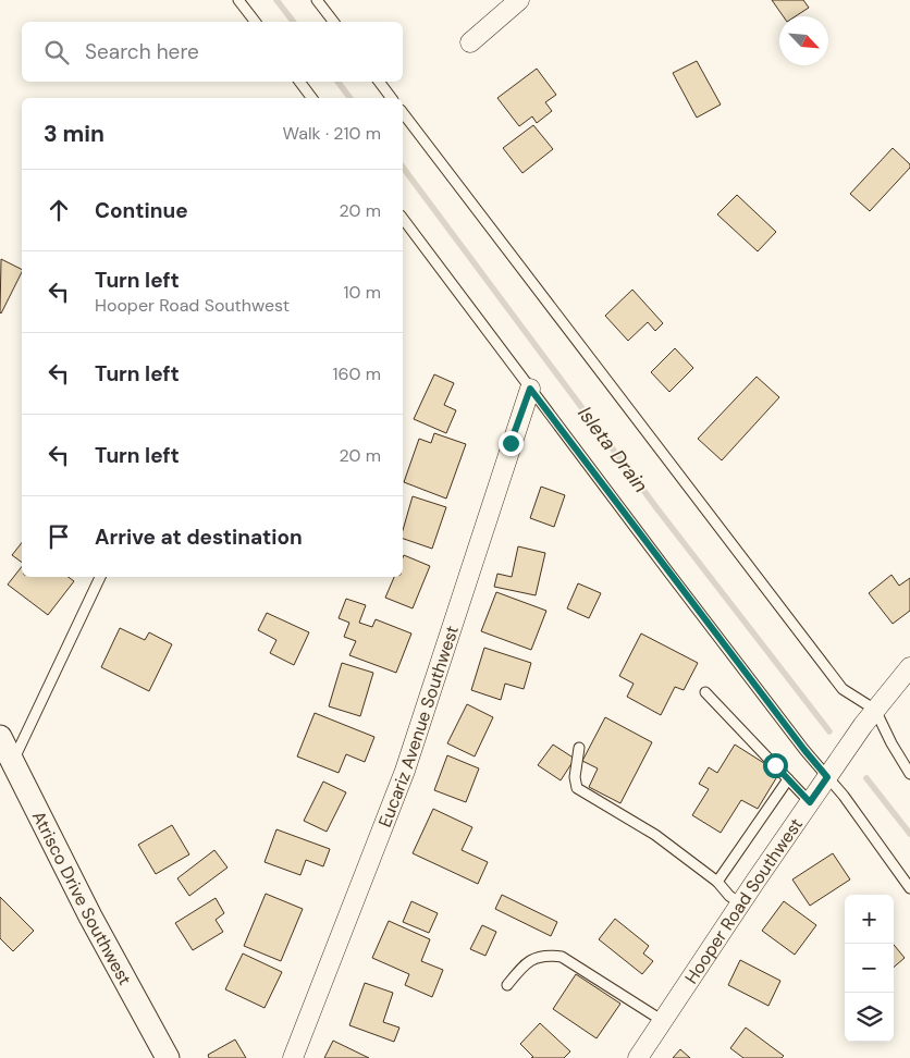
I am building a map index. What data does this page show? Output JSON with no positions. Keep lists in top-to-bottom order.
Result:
{
  "streets": {
    "street": ["Eucariz Avenue Southwest", "Atrisco Drive Southwest", "Hooper Road Southwest"]
  },
  "water": ["Isleta Drain"],
  "north": "bottom right",
  "page": {
    "search": "Search here",
    "heading": ["3 min", "Walk · 210 m"],
    "list": [
      ["Continue", "20 m"],
      ["Turn left", "Hooper Road Southwest", "10 m"],
      ["Turn left", "160 m"],
      ["Turn left", "20 m"],
      "Arrive at destination"
    ],
    "map_buttons": ["+", "−"]
  }
}
